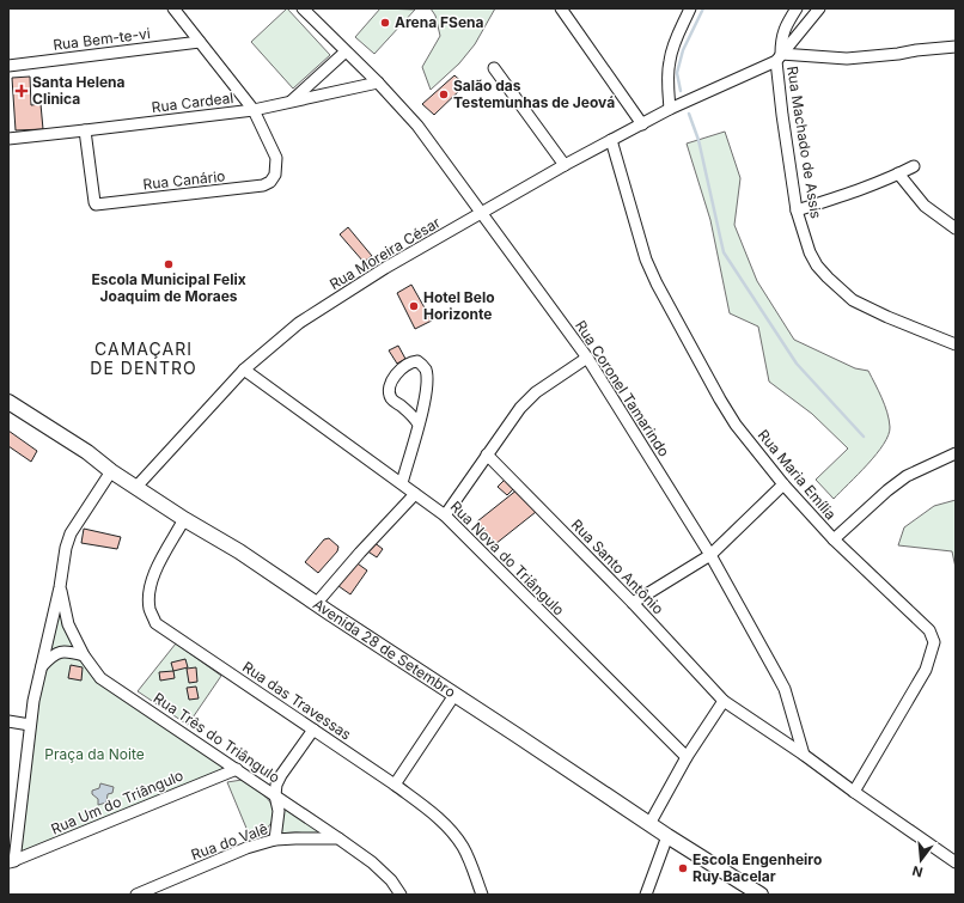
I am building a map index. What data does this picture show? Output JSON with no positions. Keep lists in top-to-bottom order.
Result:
{
  "streets": {
    "main road": ["Avenida 28 de Setembro"],
    "street": [
      "Rua Bem-te-vi",
      "Rua Cardeal",
      "Rua Machado de Assis",
      "Rua Canário",
      "Rua Moreira César",
      "Rua Coronel Tamarindo",
      "Rua Maria Emília",
      "Rua Nova do Triângulo",
      "Rua Santo Antônio",
      "Rua das Travessas",
      "Rua Três do Triângulo",
      "Rua Um do Triângulo",
      "Rua do Valê"
    ]
  },
  "crossings": [
    ["Rua Cardeal", "Rua Canário"],
    ["Rua Cardeal", "Rua Coronel Tamarindo"],
    ["Rua Machado de Assis", "Rua Moreira César"],
    ["Rua Moreira César", "Rua Coronel Tamarindo"],
    ["Rua Moreira César", "Rua Maria Emília"],
    ["Rua Moreira César", "Rua Nova do Triângulo"],
    ["Rua Moreira César", "Avenida 28 de Setembro"],
    ["Rua Coronel Tamarindo", "Rua Santo Antônio"],
    ["Rua Maria Emília", "Rua Santo Antônio"],
    ["Avenida 28 de Setembro", "Rua das Travessas"],
    ["Rua Três do Triângulo", "Rua Um do Triângulo"],
    ["Rua Três do Triângulo", "Rua do Valê"]
  ],
  "districts": ["CAMAÇARI DE DENTRO"],
  "parks": ["Praça da Noite"],
  "places": {
    "other": [
      "Arena FSena",
      "Salão das Testemunhas de Jeová",
      "Escola Municipal Felix Joaquim de Moraes",
      "Hotel Belo Horizonte",
      "Escola Engenheiro Ruy Bacelar"
    ],
    "health": ["Santa Helena Clinica"]
  },
  "north": "bottom"
}
